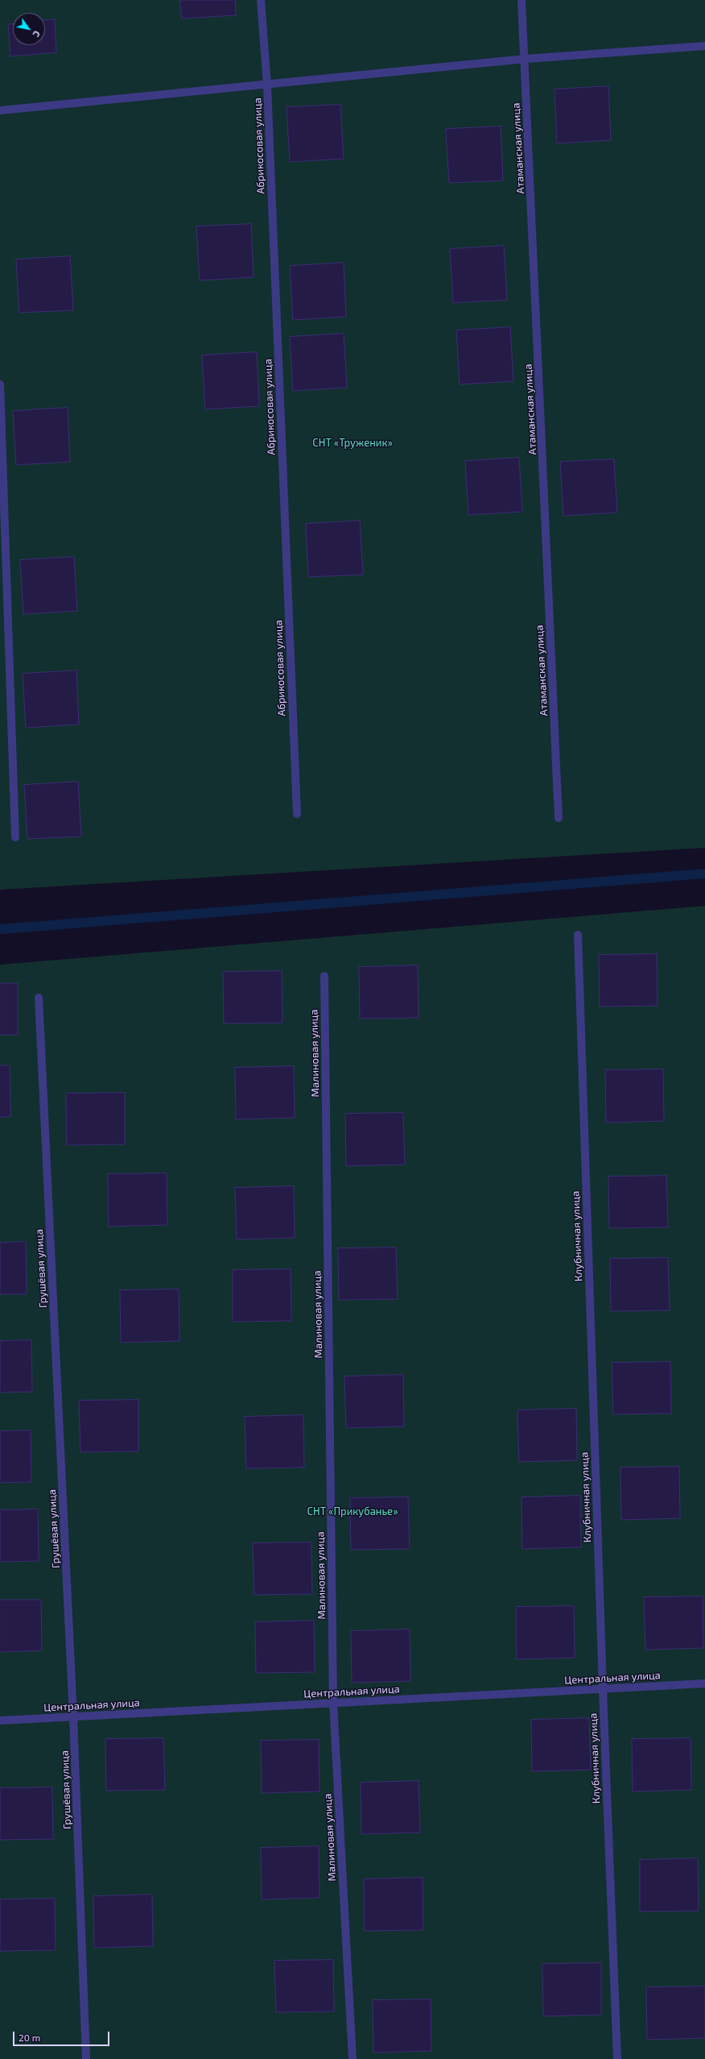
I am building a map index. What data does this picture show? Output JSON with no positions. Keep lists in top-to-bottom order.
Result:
{
  "streets": {
    "street": [
      "Абрикосовая улица",
      "Атаманская улица",
      "Малиновая улица",
      "Клубничная улица",
      "Грушёвая улица",
      "Центральная улица"
    ]
  },
  "crossings": [
    ["Малиновая улица", "Центральная улица"],
    ["Клубничная улица", "Центральная улица"],
    ["Грушёвая улица", "Центральная улица"]
  ],
  "parks": ["СНТ «Труженик»", "СНТ «Прикубанье»"],
  "scale_bar": "20 m",
  "north": "bottom right"
}
